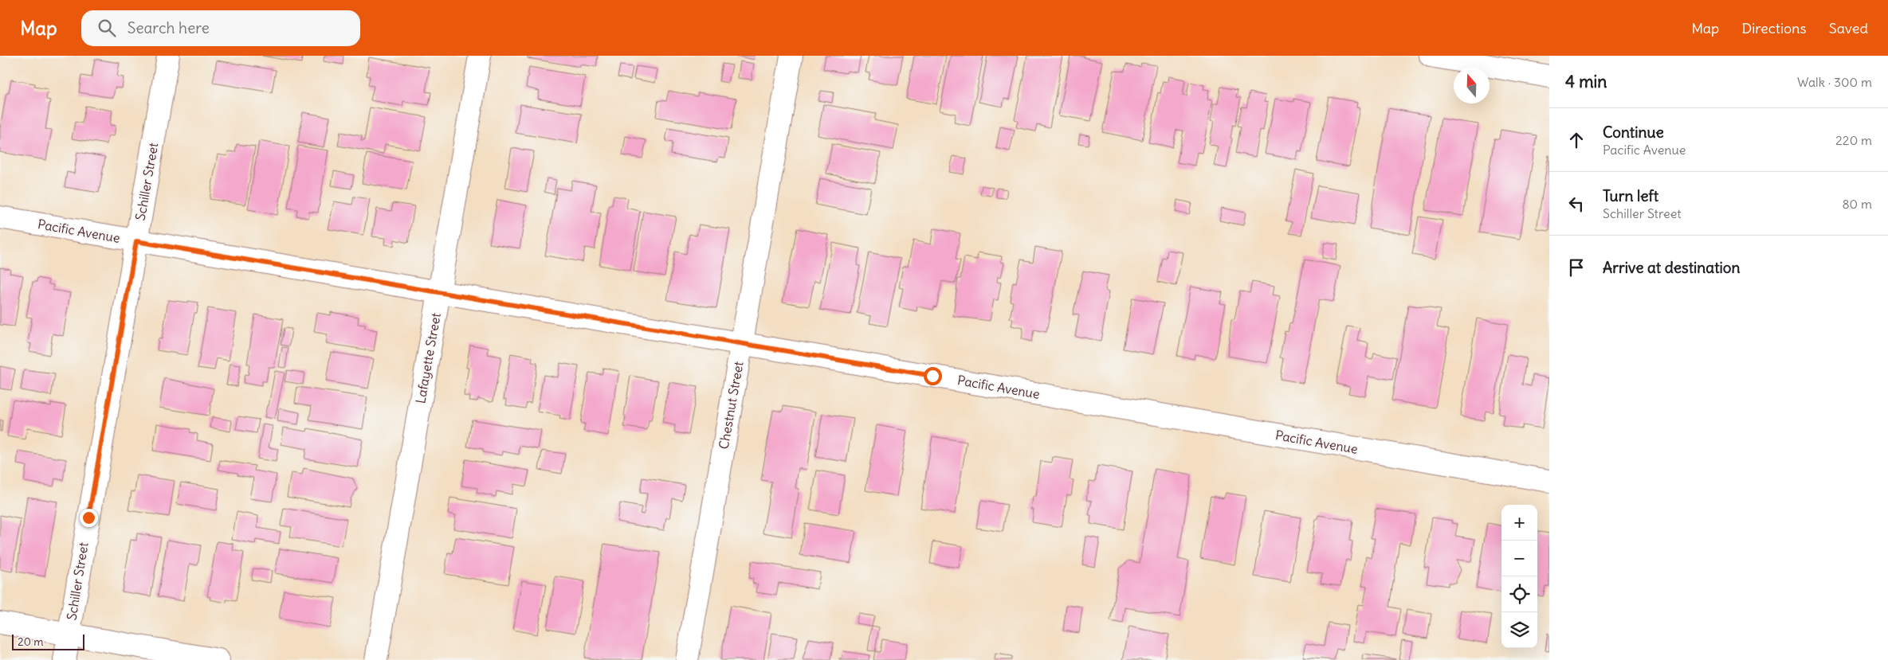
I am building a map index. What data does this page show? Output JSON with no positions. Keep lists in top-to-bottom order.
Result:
{
  "streets": {
    "street": [
      "Schiller Street",
      "Pacific Avenue",
      "Lafayette Street",
      "Chestnut Street"
    ]
  },
  "crossings": [
    ["Schiller Street", "Pacific Avenue"],
    ["Pacific Avenue", "Lafayette Street"],
    ["Pacific Avenue", "Chestnut Street"]
  ],
  "scale_bar": "20 m",
  "north": "top",
  "page": {
    "header": "Map",
    "search": "Search here",
    "nav": ["Map", "Directions", "Saved"],
    "heading": ["4 min", "Walk · 300 m"],
    "list": [
      ["Continue", "Pacific Avenue", "220 m"],
      ["Turn left", "Schiller Street", "80 m"],
      "Arrive at destination"
    ],
    "map_buttons": ["+", "−"],
    "scale": "20 m"
  }
}
